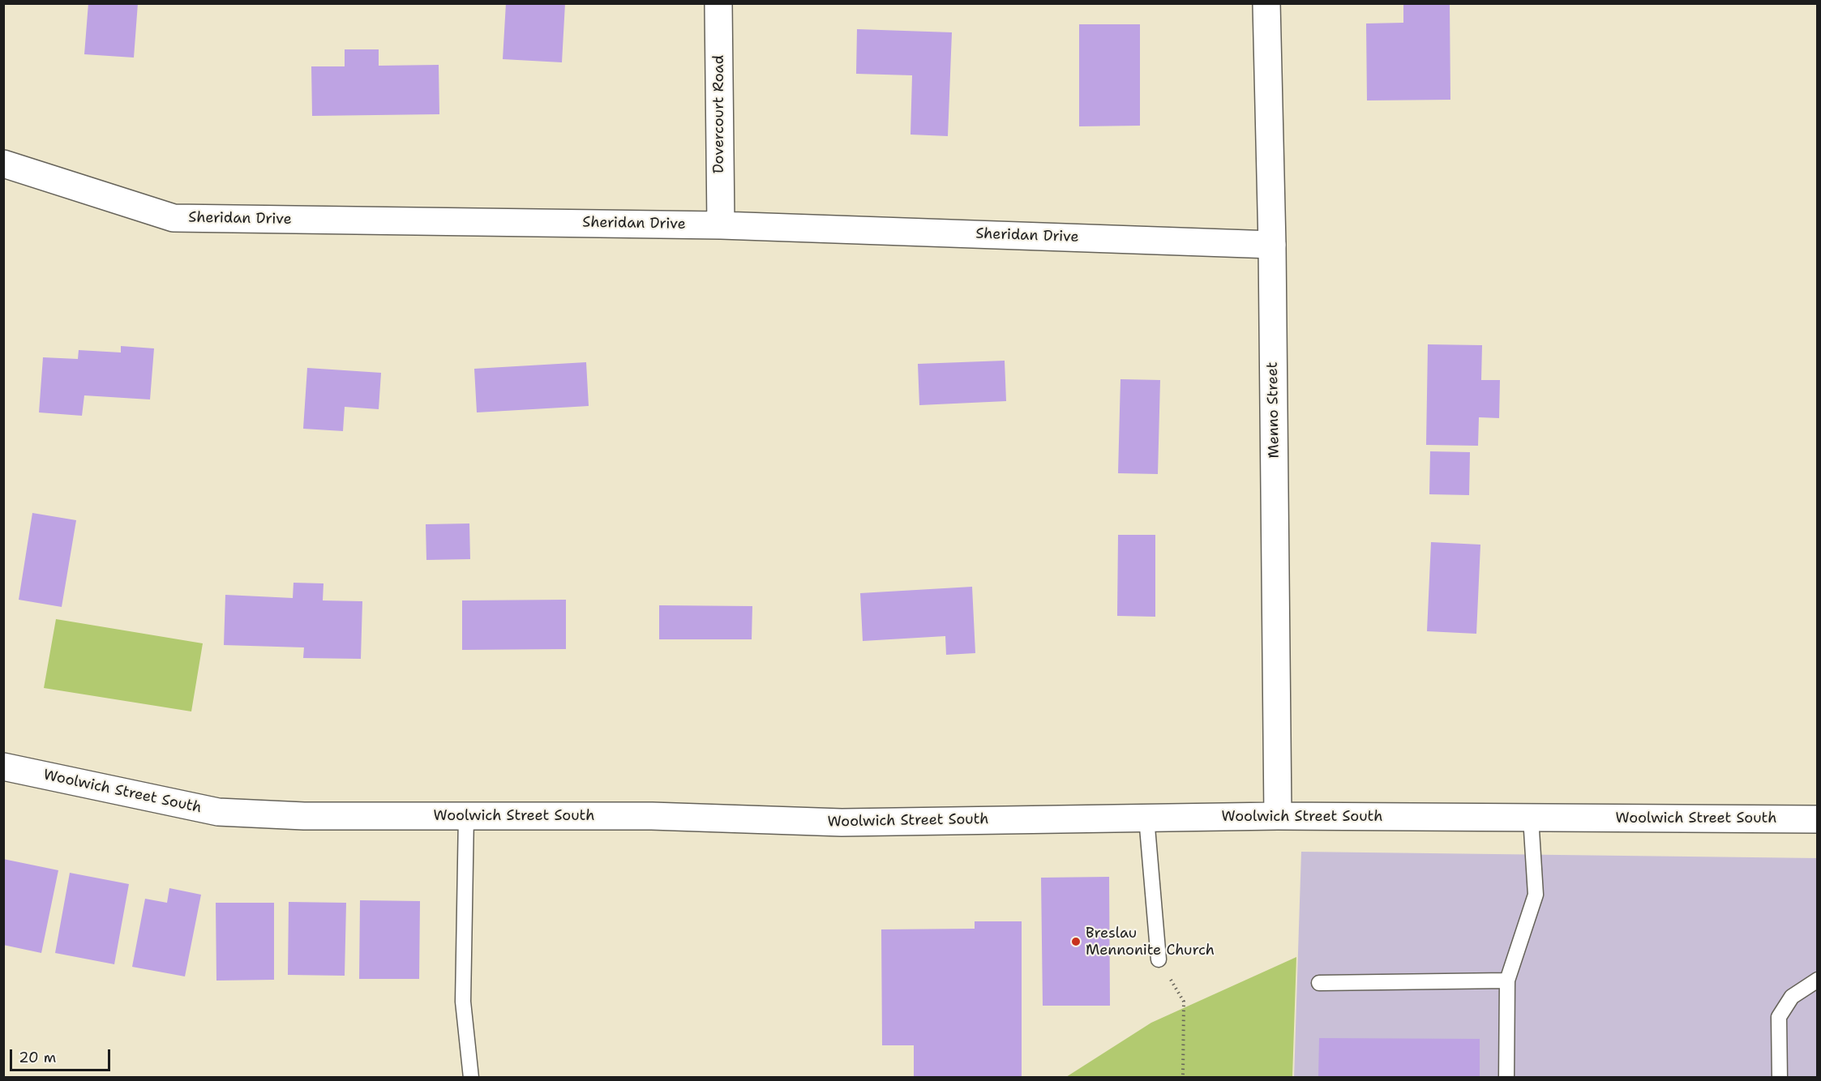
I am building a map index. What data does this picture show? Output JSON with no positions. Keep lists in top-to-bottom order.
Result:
{
  "streets": {
    "street": [
      "Dovercourt Road",
      "Sheridan Drive",
      "Menno Street",
      "Woolwich Street South"
    ]
  },
  "crossings": [
    ["Dovercourt Road", "Sheridan Drive"],
    ["Sheridan Drive", "Menno Street"],
    ["Menno Street", "Woolwich Street South"]
  ],
  "places": ["Breslau Mennonite Church"],
  "scale_bar": "20 m"
}
